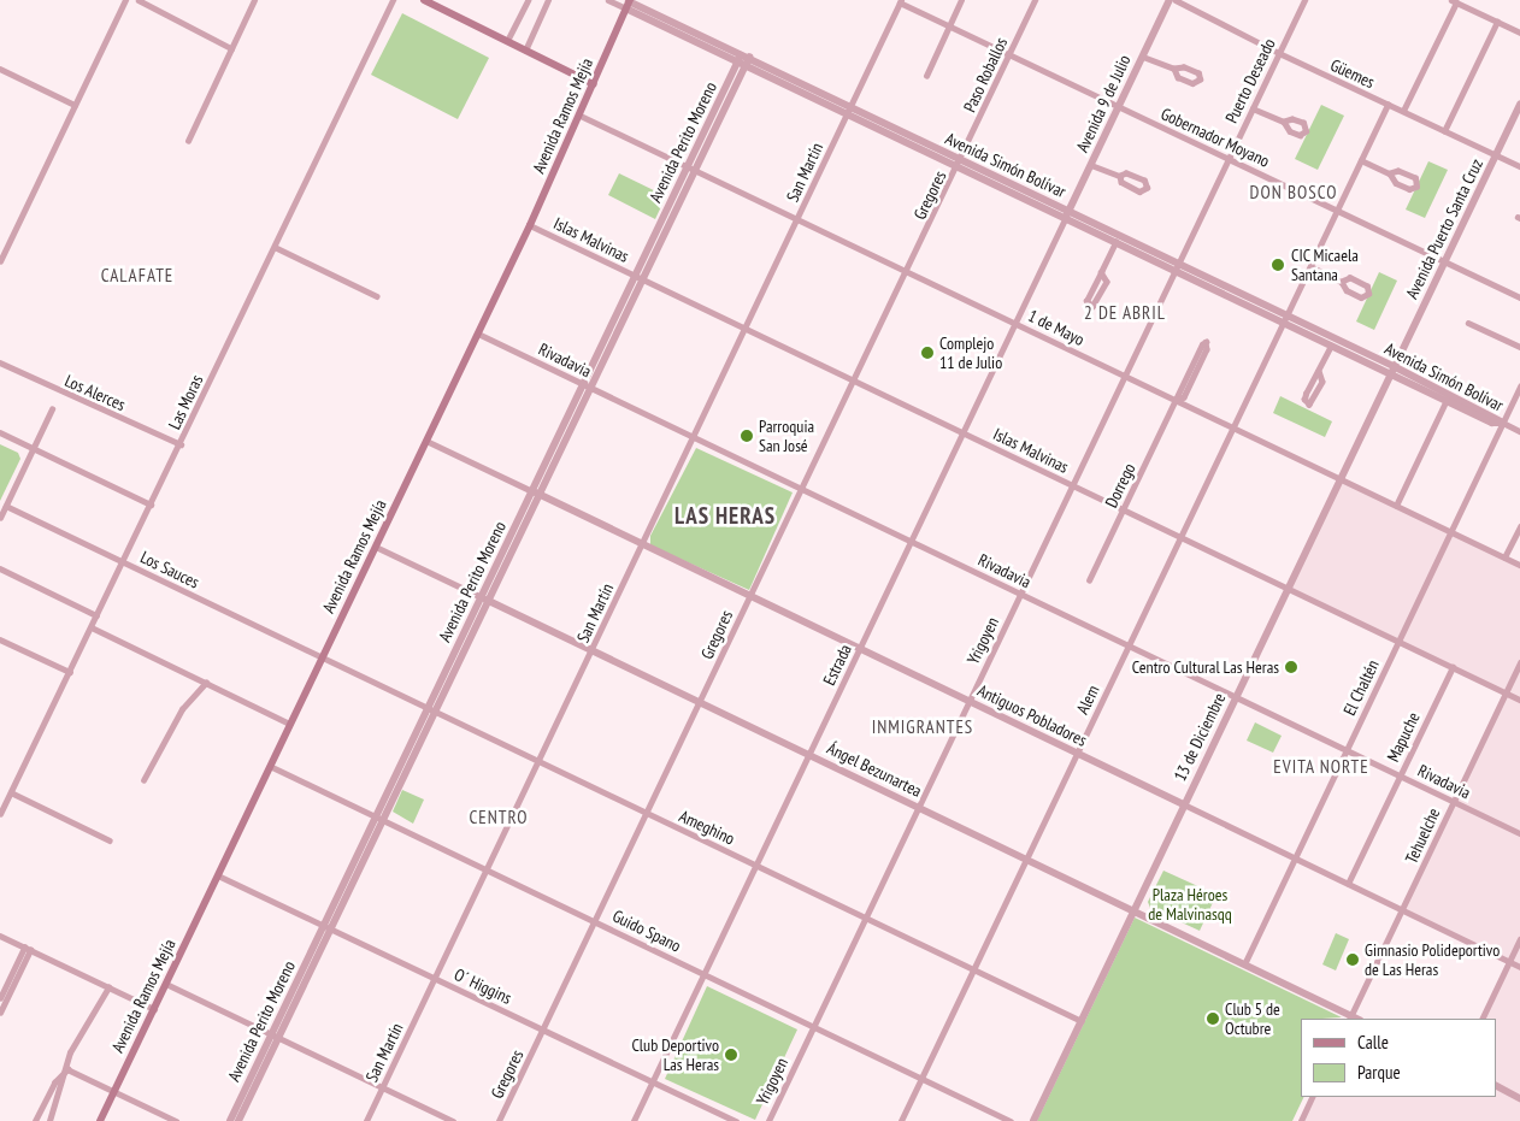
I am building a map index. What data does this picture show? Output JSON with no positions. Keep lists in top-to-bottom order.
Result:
{
  "streets": {
    "main road": ["Avenida Ramos Mejía"],
    "street": [
      "Güemes",
      "Paso Roballos",
      "Puerto Deseado",
      "Avenida 9 de Julio",
      "Gobernador Moyano",
      "Avenida Perito Moreno",
      "Avenida Simón Bolívar",
      "San Martín",
      "Gregores",
      "Avenida Puerto Santa Cruz",
      "Islas Malvinas",
      "1 de Mayo",
      "Rivadavia",
      "Los Alerces",
      "Las Moras",
      "Dorrego",
      "Los Sauces",
      "Yrigoyen",
      "Estrada",
      "El Chaltén",
      "Alem",
      "Antiguos Pobladores",
      "13 de Diciembre",
      "Mapuche",
      "Ángel Bezunartea",
      "Ameghino",
      "Tehuelche",
      "Guido Spano",
      "O´ Higgins"
    ]
  },
  "crossings": [
    ["Güemes", "Puerto Deseado"],
    ["Güemes", "Avenida Puerto Santa Cruz"],
    ["Güemes", "Alem"],
    ["Paso Roballos", "Gobernador Moyano"],
    ["Paso Roballos", "Avenida Simón Bolívar"],
    ["Paso Roballos", "Gregores"],
    ["Puerto Deseado", "Gobernador Moyano"],
    ["Puerto Deseado", "Avenida Simón Bolívar"],
    ["Puerto Deseado", "Yrigoyen"],
    ["Avenida 9 de Julio", "Gobernador Moyano"],
    ["Avenida 9 de Julio", "Avenida Simón Bolívar"],
    ["Avenida 9 de Julio", "Estrada"],
    ["Avenida Ramos Mejía", "Avenida Simón Bolívar"],
    ["Avenida Ramos Mejía", "Islas Malvinas"],
    ["Avenida Ramos Mejía", "1 de Mayo"],
    ["Avenida Ramos Mejía", "Rivadavia"],
    ["Avenida Ramos Mejía", "Los Sauces"],
    ["Avenida Ramos Mejía", "Ángel Bezunartea"],
    ["Avenida Ramos Mejía", "Ameghino"],
    ["Avenida Ramos Mejía", "Guido Spano"],
    ["Avenida Ramos Mejía", "O´ Higgins"],
    ["Gobernador Moyano", "San Martín"],
    ["Gobernador Moyano", "Avenida Puerto Santa Cruz"],
    ["Gobernador Moyano", "Alem"],
    ["Avenida Perito Moreno", "Avenida Simón Bolívar"],
    ["Avenida Perito Moreno", "Islas Malvinas"],
    ["Avenida Perito Moreno", "1 de Mayo"],
    ["Avenida Perito Moreno", "Rivadavia"],
    ["Avenida Perito Moreno", "Antiguos Pobladores"],
    ["Avenida Perito Moreno", "Ángel Bezunartea"],
    ["Avenida Perito Moreno", "Ameghino"],
    ["Avenida Perito Moreno", "Guido Spano"],
    ["Avenida Perito Moreno", "O´ Higgins"],
    ["Avenida Simón Bolívar", "San Martín"],
    ["Avenida Simón Bolívar", "Gregores"],
    ["Avenida Simón Bolívar", "Avenida Puerto Santa Cruz"],
    ["Avenida Simón Bolívar", "Yrigoyen"],
    ["Avenida Simón Bolívar", "Estrada"],
    ["Avenida Simón Bolívar", "El Chaltén"],
    ["Avenida Simón Bolívar", "Alem"],
    ["Avenida Simón Bolívar", "13 de Diciembre"],
    ["San Martín", "Islas Malvinas"],
    ["San Martín", "1 de Mayo"],
    ["San Martín", "Rivadavia"],
    ["San Martín", "Antiguos Pobladores"],
    ["San Martín", "Ángel Bezunartea"],
    ["San Martín", "Ameghino"],
    ["San Martín", "Guido Spano"],
    ["San Martín", "O´ Higgins"],
    ["Gregores", "Islas Malvinas"],
    ["Gregores", "1 de Mayo"],
    ["Gregores", "Rivadavia"],
    ["Gregores", "Antiguos Pobladores"],
    ["Gregores", "Ángel Bezunartea"],
    ["Gregores", "Ameghino"],
    ["Gregores", "Guido Spano"],
    ["Gregores", "O´ Higgins"],
    ["Avenida Puerto Santa Cruz", "13 de Diciembre"],
    ["Islas Malvinas", "Dorrego"],
    ["Islas Malvinas", "Yrigoyen"],
    ["Islas Malvinas", "Estrada"],
    ["Islas Malvinas", "El Chaltén"],
    ["Islas Malvinas", "Alem"],
    ["Islas Malvinas", "13 de Diciembre"],
    ["Islas Malvinas", "Mapuche"],
    ["Islas Malvinas", "Tehuelche"],
    ["1 de Mayo", "Dorrego"],
    ["1 de Mayo", "Yrigoyen"],
    ["1 de Mayo", "Estrada"],
    ["1 de Mayo", "El Chaltén"],
    ["1 de Mayo", "Alem"],
    ["1 de Mayo", "13 de Diciembre"],
    ["Rivadavia", "Yrigoyen"],
    ["Rivadavia", "Estrada"],
    ["Rivadavia", "El Chaltén"],
    ["Rivadavia", "Alem"],
    ["Rivadavia", "13 de Diciembre"],
    ["Rivadavia", "Mapuche"],
    ["Rivadavia", "Tehuelche"],
    ["Los Alerces", "Las Moras"],
    ["Las Moras", "Los Sauces"],
    ["Los Sauces", "Ameghino"],
    ["Yrigoyen", "Antiguos Pobladores"],
    ["Yrigoyen", "Ángel Bezunartea"],
    ["Yrigoyen", "Ameghino"],
    ["Yrigoyen", "Guido Spano"],
    ["Estrada", "Antiguos Pobladores"],
    ["Estrada", "Ángel Bezunartea"],
    ["Estrada", "Ameghino"],
    ["Estrada", "Guido Spano"],
    ["Estrada", "O´ Higgins"],
    ["El Chaltén", "Antiguos Pobladores"],
    ["El Chaltén", "Ángel Bezunartea"],
    ["Alem", "Antiguos Pobladores"],
    ["Alem", "Ángel Bezunartea"],
    ["Alem", "Ameghino"],
    ["Alem", "Guido Spano"],
    ["Antiguos Pobladores", "13 de Diciembre"],
    ["Antiguos Pobladores", "Mapuche"],
    ["Antiguos Pobladores", "Tehuelche"],
    ["13 de Diciembre", "Ángel Bezunartea"],
    ["13 de Diciembre", "Ameghino"],
    ["Ángel Bezunartea", "Tehuelche"]
  ],
  "districts": [
    "DON BOSCO",
    "CALAFATE",
    "2 DE ABRIL",
    "LAS HERAS",
    "INMIGRANTES",
    "EVITA NORTE",
    "CENTRO"
  ],
  "parks": ["Plaza Héroes de Malvinasqq"],
  "places": [
    "CIC Micaela Santana",
    "Complejo 11 de Julio",
    "Parroquia San José",
    "Centro Cultural Las Heras",
    "Gimnasio Polideportivo de Las Heras",
    "Club 5 de Octubre",
    "Club Deportivo Las Heras"
  ],
  "legend": ["Calle", "Parque"]
}
